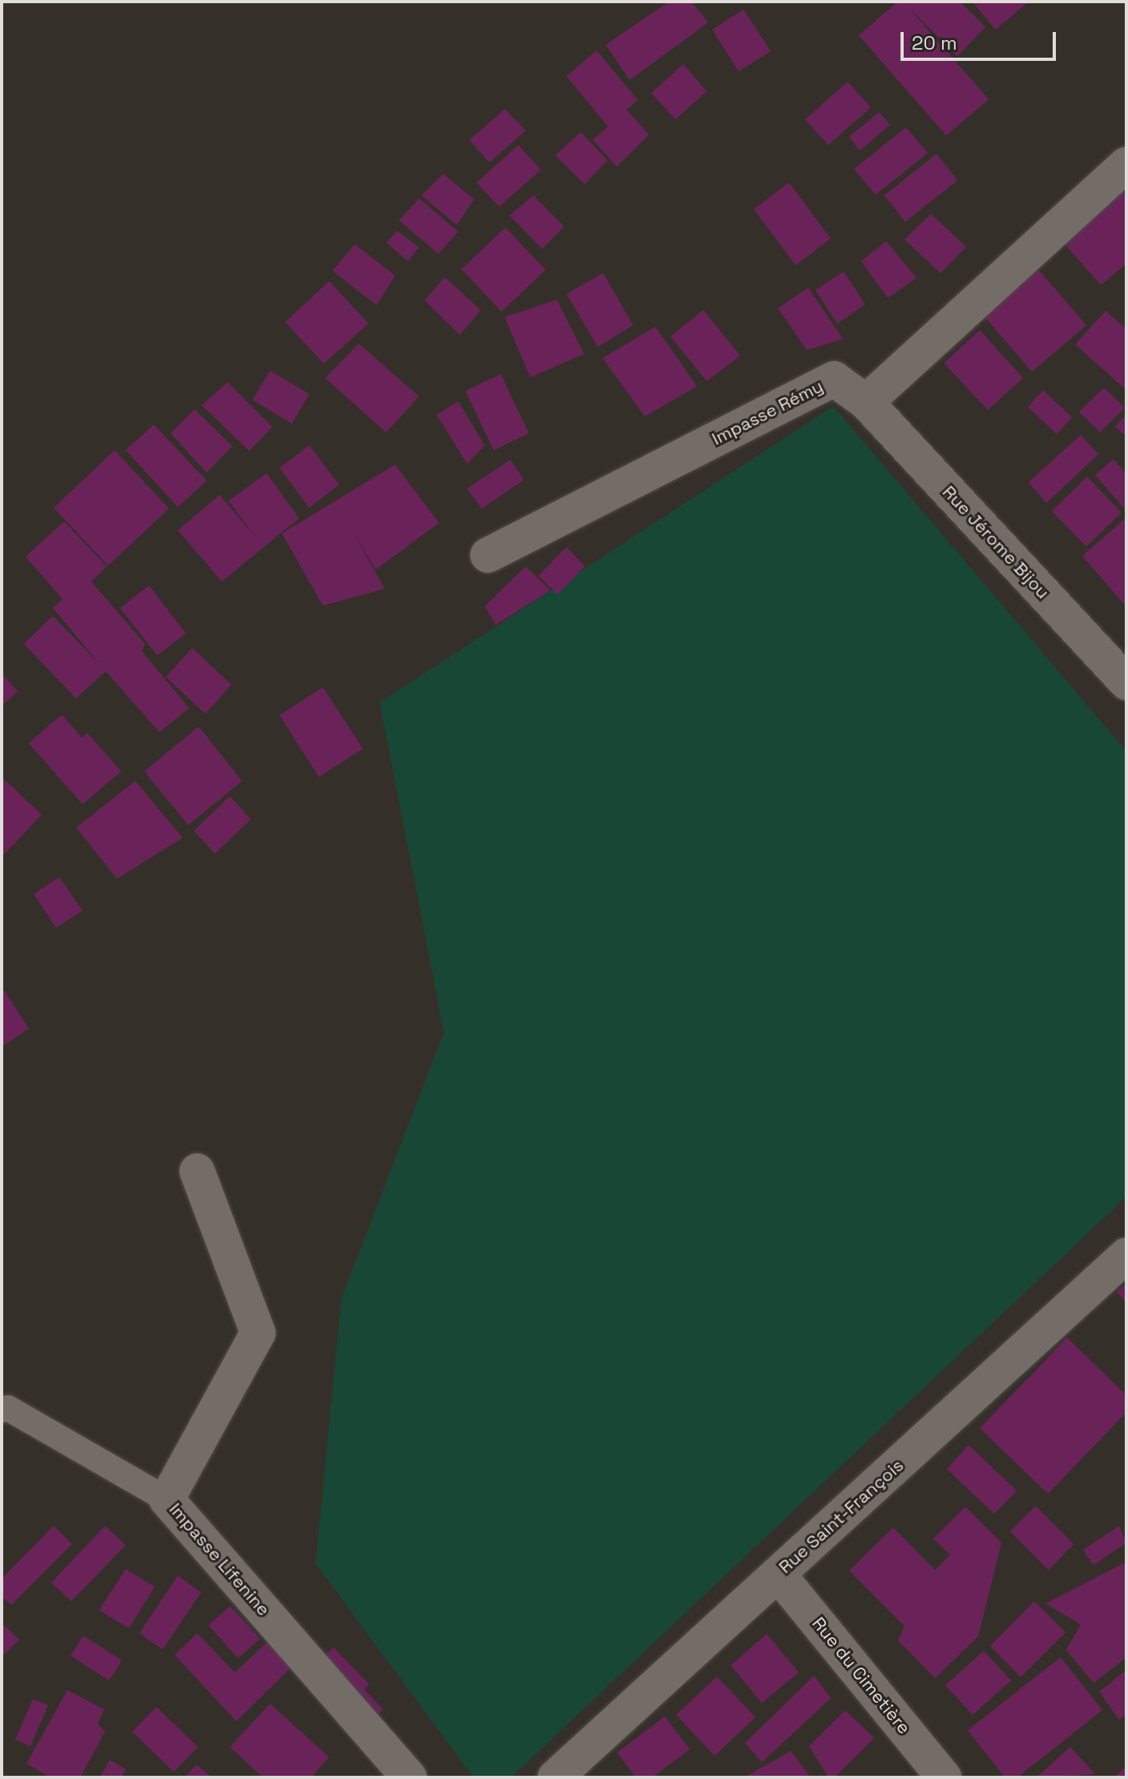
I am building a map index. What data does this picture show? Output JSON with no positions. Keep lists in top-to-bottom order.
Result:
{
  "streets": {
    "street": [
      "Impasse Rémy",
      "Rue Jérome Bijou",
      "Rue Saint-François",
      "Impasse Lifenine",
      "Rue du Cimetière"
    ]
  },
  "crossings": [
    ["Impasse Rémy", "Rue Jérome Bijou"],
    ["Rue Saint-François", "Rue du Cimetière"]
  ],
  "scale_bar": "20 m"
}
